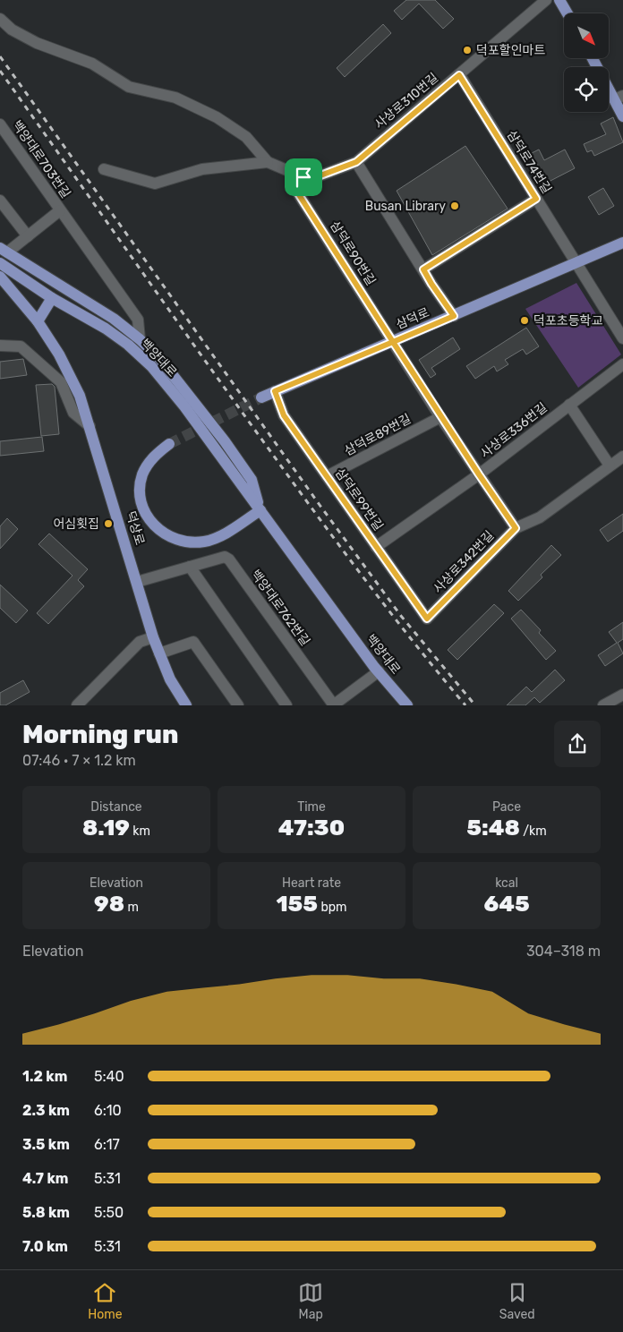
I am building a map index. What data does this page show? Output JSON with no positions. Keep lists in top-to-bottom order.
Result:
{
  "streets": {
    "main road": ["삼덕로", "백양대로", "덕상로"],
    "street": [
      "사상로310번길",
      "백양대로703번길",
      "삼덕로74번길",
      "삼덕로90번길",
      "사상로336번길",
      "삼덕로89번길",
      "삼덕로99번길",
      "사상로342번길",
      "백양대로762번길"
    ]
  },
  "crossings": [
    ["사상로310번길", "삼덕로74번길"],
    ["사상로310번길", "삼덕로90번길"],
    ["백양대로703번길", "백양대로"],
    ["삼덕로74번길", "삼덕로"],
    ["삼덕로90번길", "삼덕로"],
    ["삼덕로", "삼덕로99번길"],
    ["백양대로", "백양대로762번길"],
    ["사상로336번길", "삼덕로99번길"],
    ["삼덕로89번길", "삼덕로99번길"],
    ["삼덕로99번길", "사상로342번길"],
    ["덕상로", "백양대로762번길"]
  ],
  "places": [
    "덕포할인마트",
    "Busan Library",
    "덕포초등학교",
    "어심횟집"
  ],
  "north": "bottom right",
  "page": {
    "heading": ["Morning run", "07:46 · 7 × 1.2 km"],
    "stats": [
      ["Distance", "8.19 km"],
      ["Time", "47:30"],
      ["Pace", "5:48 /km"],
      ["Elevation", "98 m"],
      ["Heart rate", "155 bpm"],
      ["kcal", "645"]
    ],
    "chart": ["Elevation", "304–318 m"],
    "list": [
      {
        "name": "1.2 km",
        "note": "5:40"
      },
      {
        "name": "2.3 km",
        "note": "6:10"
      },
      {
        "name": "3.5 km",
        "note": "6:17"
      },
      {
        "name": "4.7 km",
        "note": "5:31"
      },
      {
        "name": "5.8 km",
        "note": "5:50"
      },
      {
        "name": "7.0 km",
        "note": "5:31"
      }
    ],
    "tabs": ["Home", "Map", "Saved"]
  }
}
